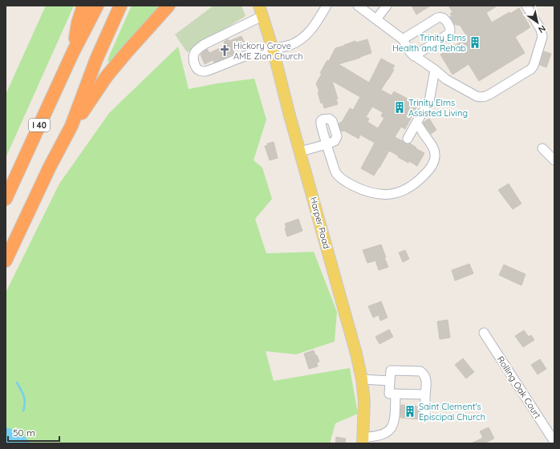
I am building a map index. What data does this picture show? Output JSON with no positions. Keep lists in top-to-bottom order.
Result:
{
  "streets": {
    "highway": ["I 40"],
    "main road": ["Harper Road"],
    "street": ["Rolling Oak Court"]
  },
  "places": {
    "building": ["Trinity Elms Health and Rehab", "Trinity Elms Assisted Living", "Saint Clement's Episcipal Church"],
    "church": ["Hickory Grove AME Zion Church"]
  },
  "scale_bar": "50 m",
  "north": "bottom right"
}
